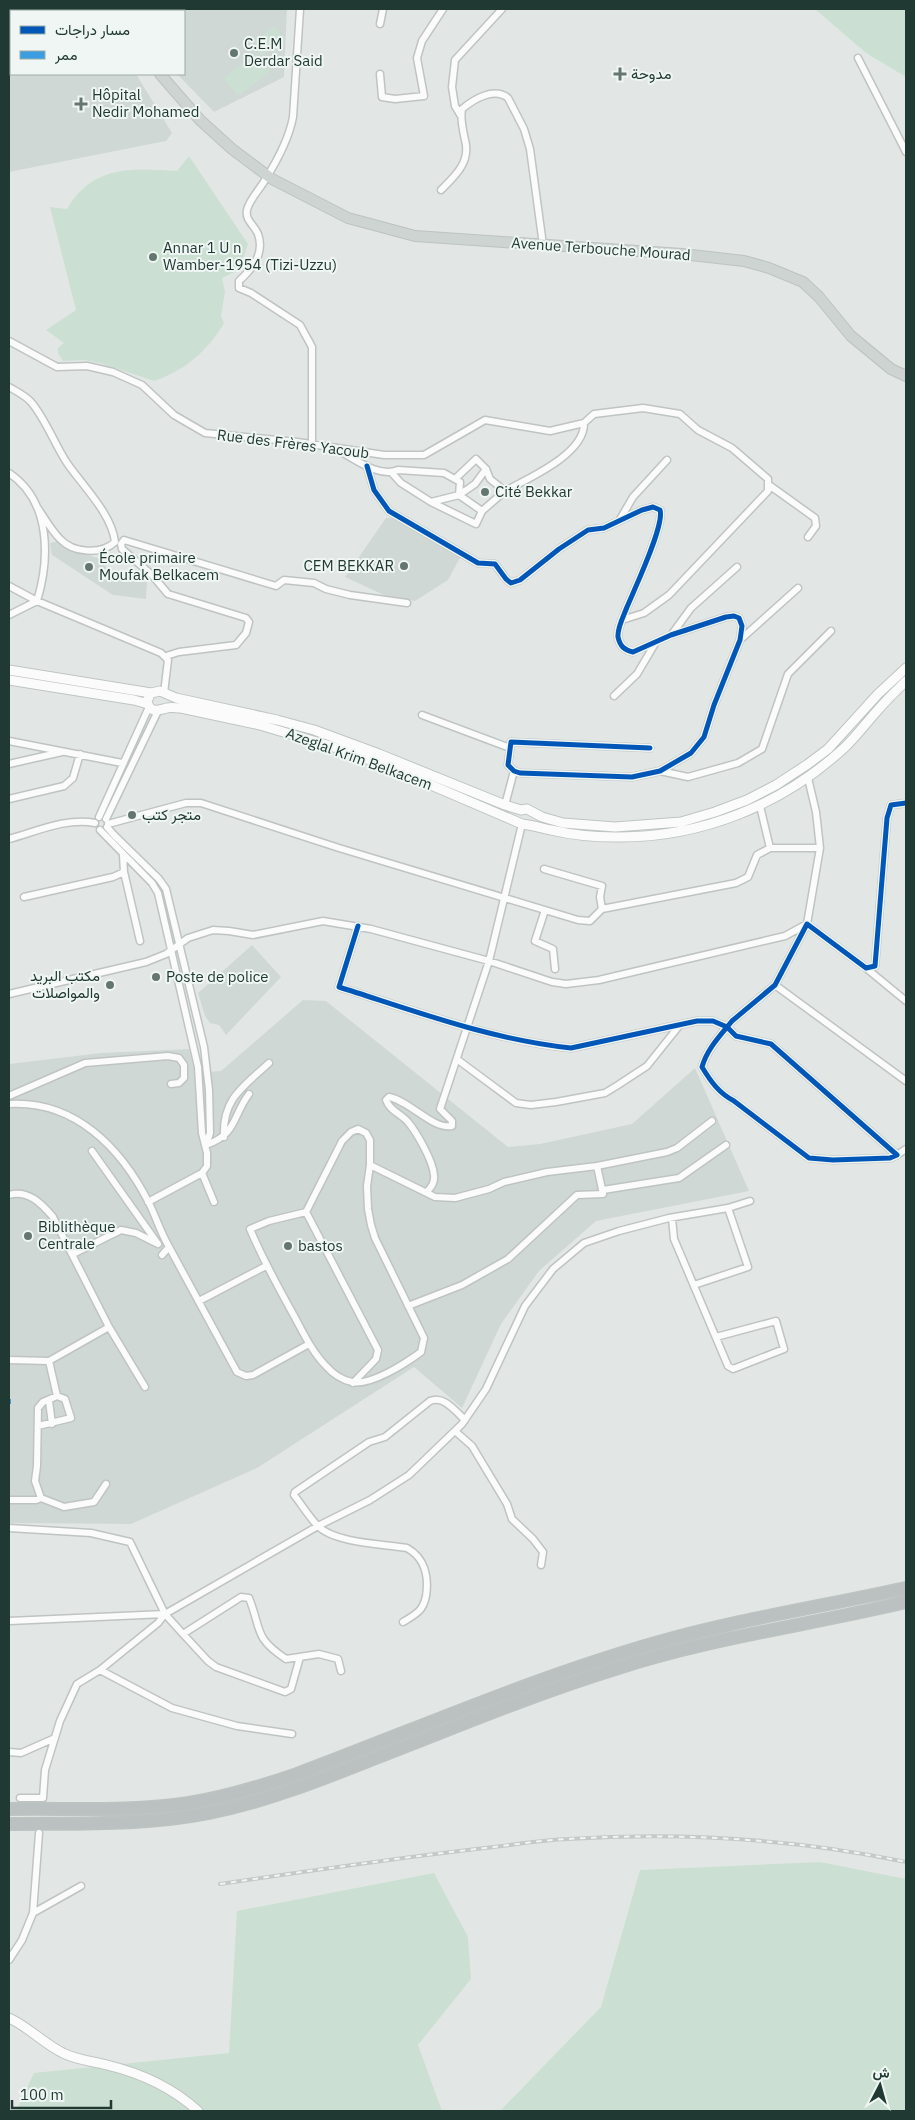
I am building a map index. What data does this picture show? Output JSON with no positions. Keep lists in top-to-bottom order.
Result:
{
  "streets": {
    "main road": ["Avenue Terbouche Mourad", "Azeglal Krim Belkacem"],
    "street": ["Rue des Frères Yacoub"]
  },
  "places": {
    "other": [
      "C.E.M Derdar Said",
      "Annar 1 U n Wamber-1954 (Tizi-Uzzu)",
      "Cité Bekkar",
      "CEM BEKKAR",
      "École primaire Moufak Belkacem",
      "متجر كتب",
      "Poste de police",
      "مكتب البريد والمواصلات",
      "Biblithèque Centrale",
      "bastos"
    ],
    "health": ["مدوحة", "Hôpital Nedir Mohamed"]
  },
  "legend": ["مسار دراجات", "ممر"],
  "scale_bar": "100 m",
  "north": "top"
}
